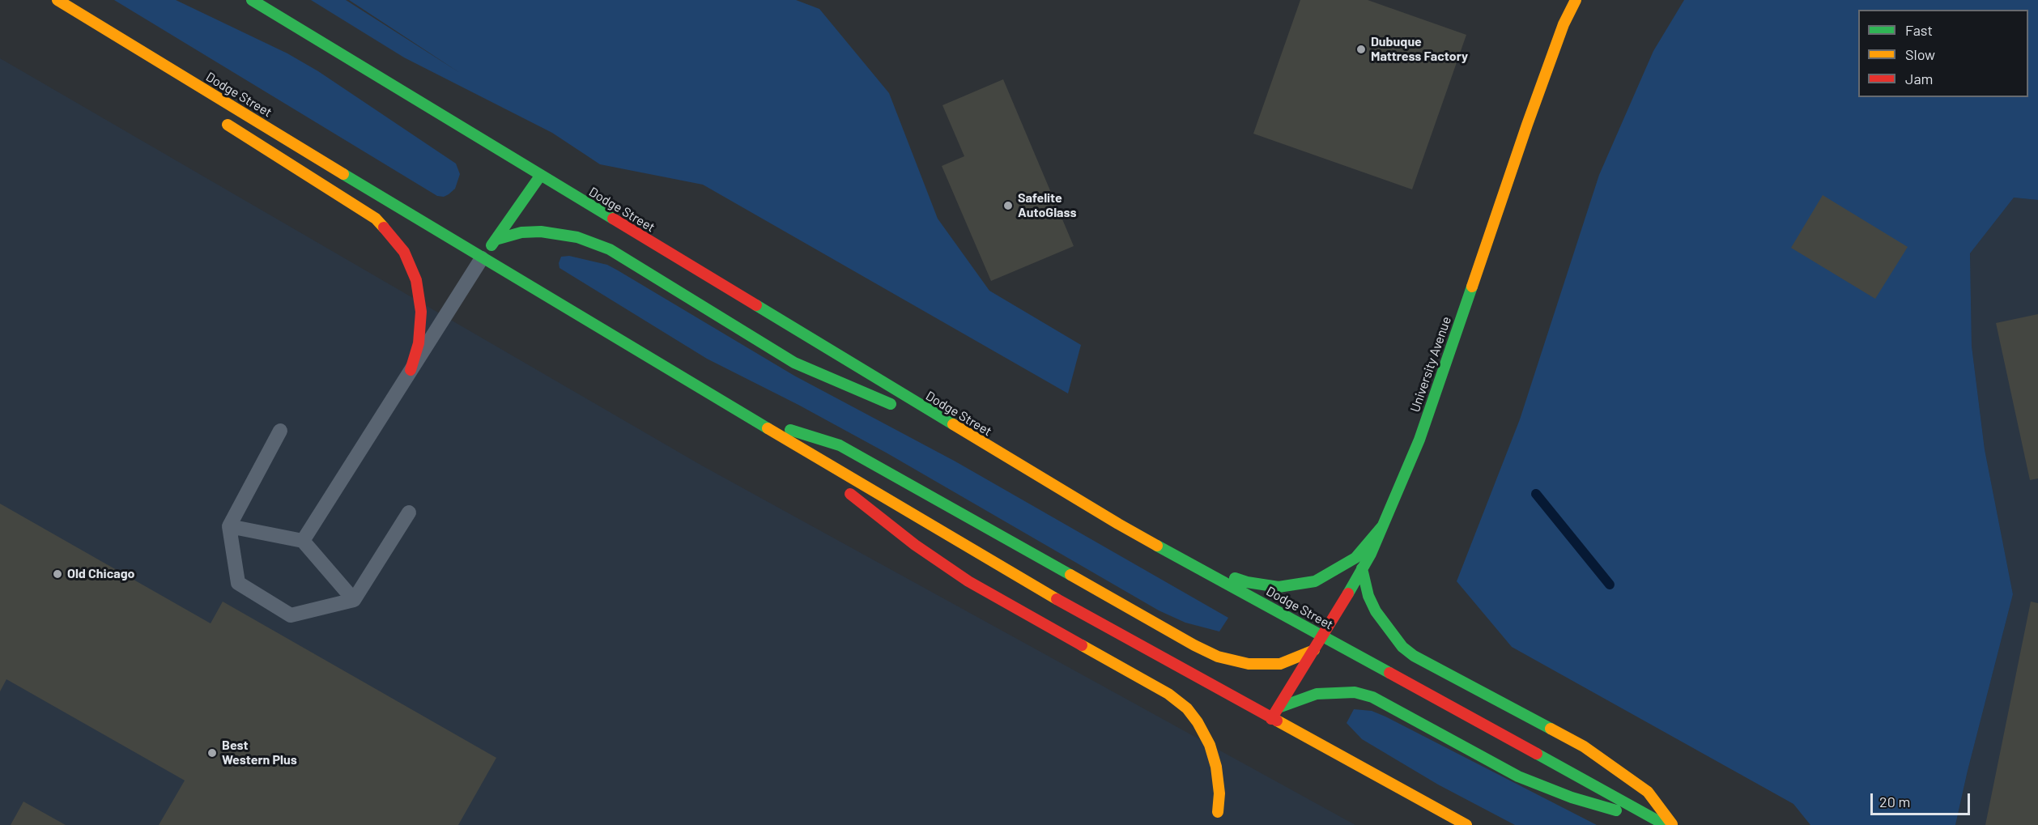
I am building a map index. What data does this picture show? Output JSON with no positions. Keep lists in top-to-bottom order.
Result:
{
  "streets": {
    "main road": ["Dodge Street", "University Avenue"]
  },
  "crossings": [
    ["Dodge Street", "University Avenue"]
  ],
  "places": [
    "Dubuque Mattress Factory",
    "Safelite AutoGlass",
    "Old Chicago",
    "Best Western Plus"
  ],
  "legend": ["Fast", "Slow", "Jam"],
  "scale_bar": "20 m"
}
